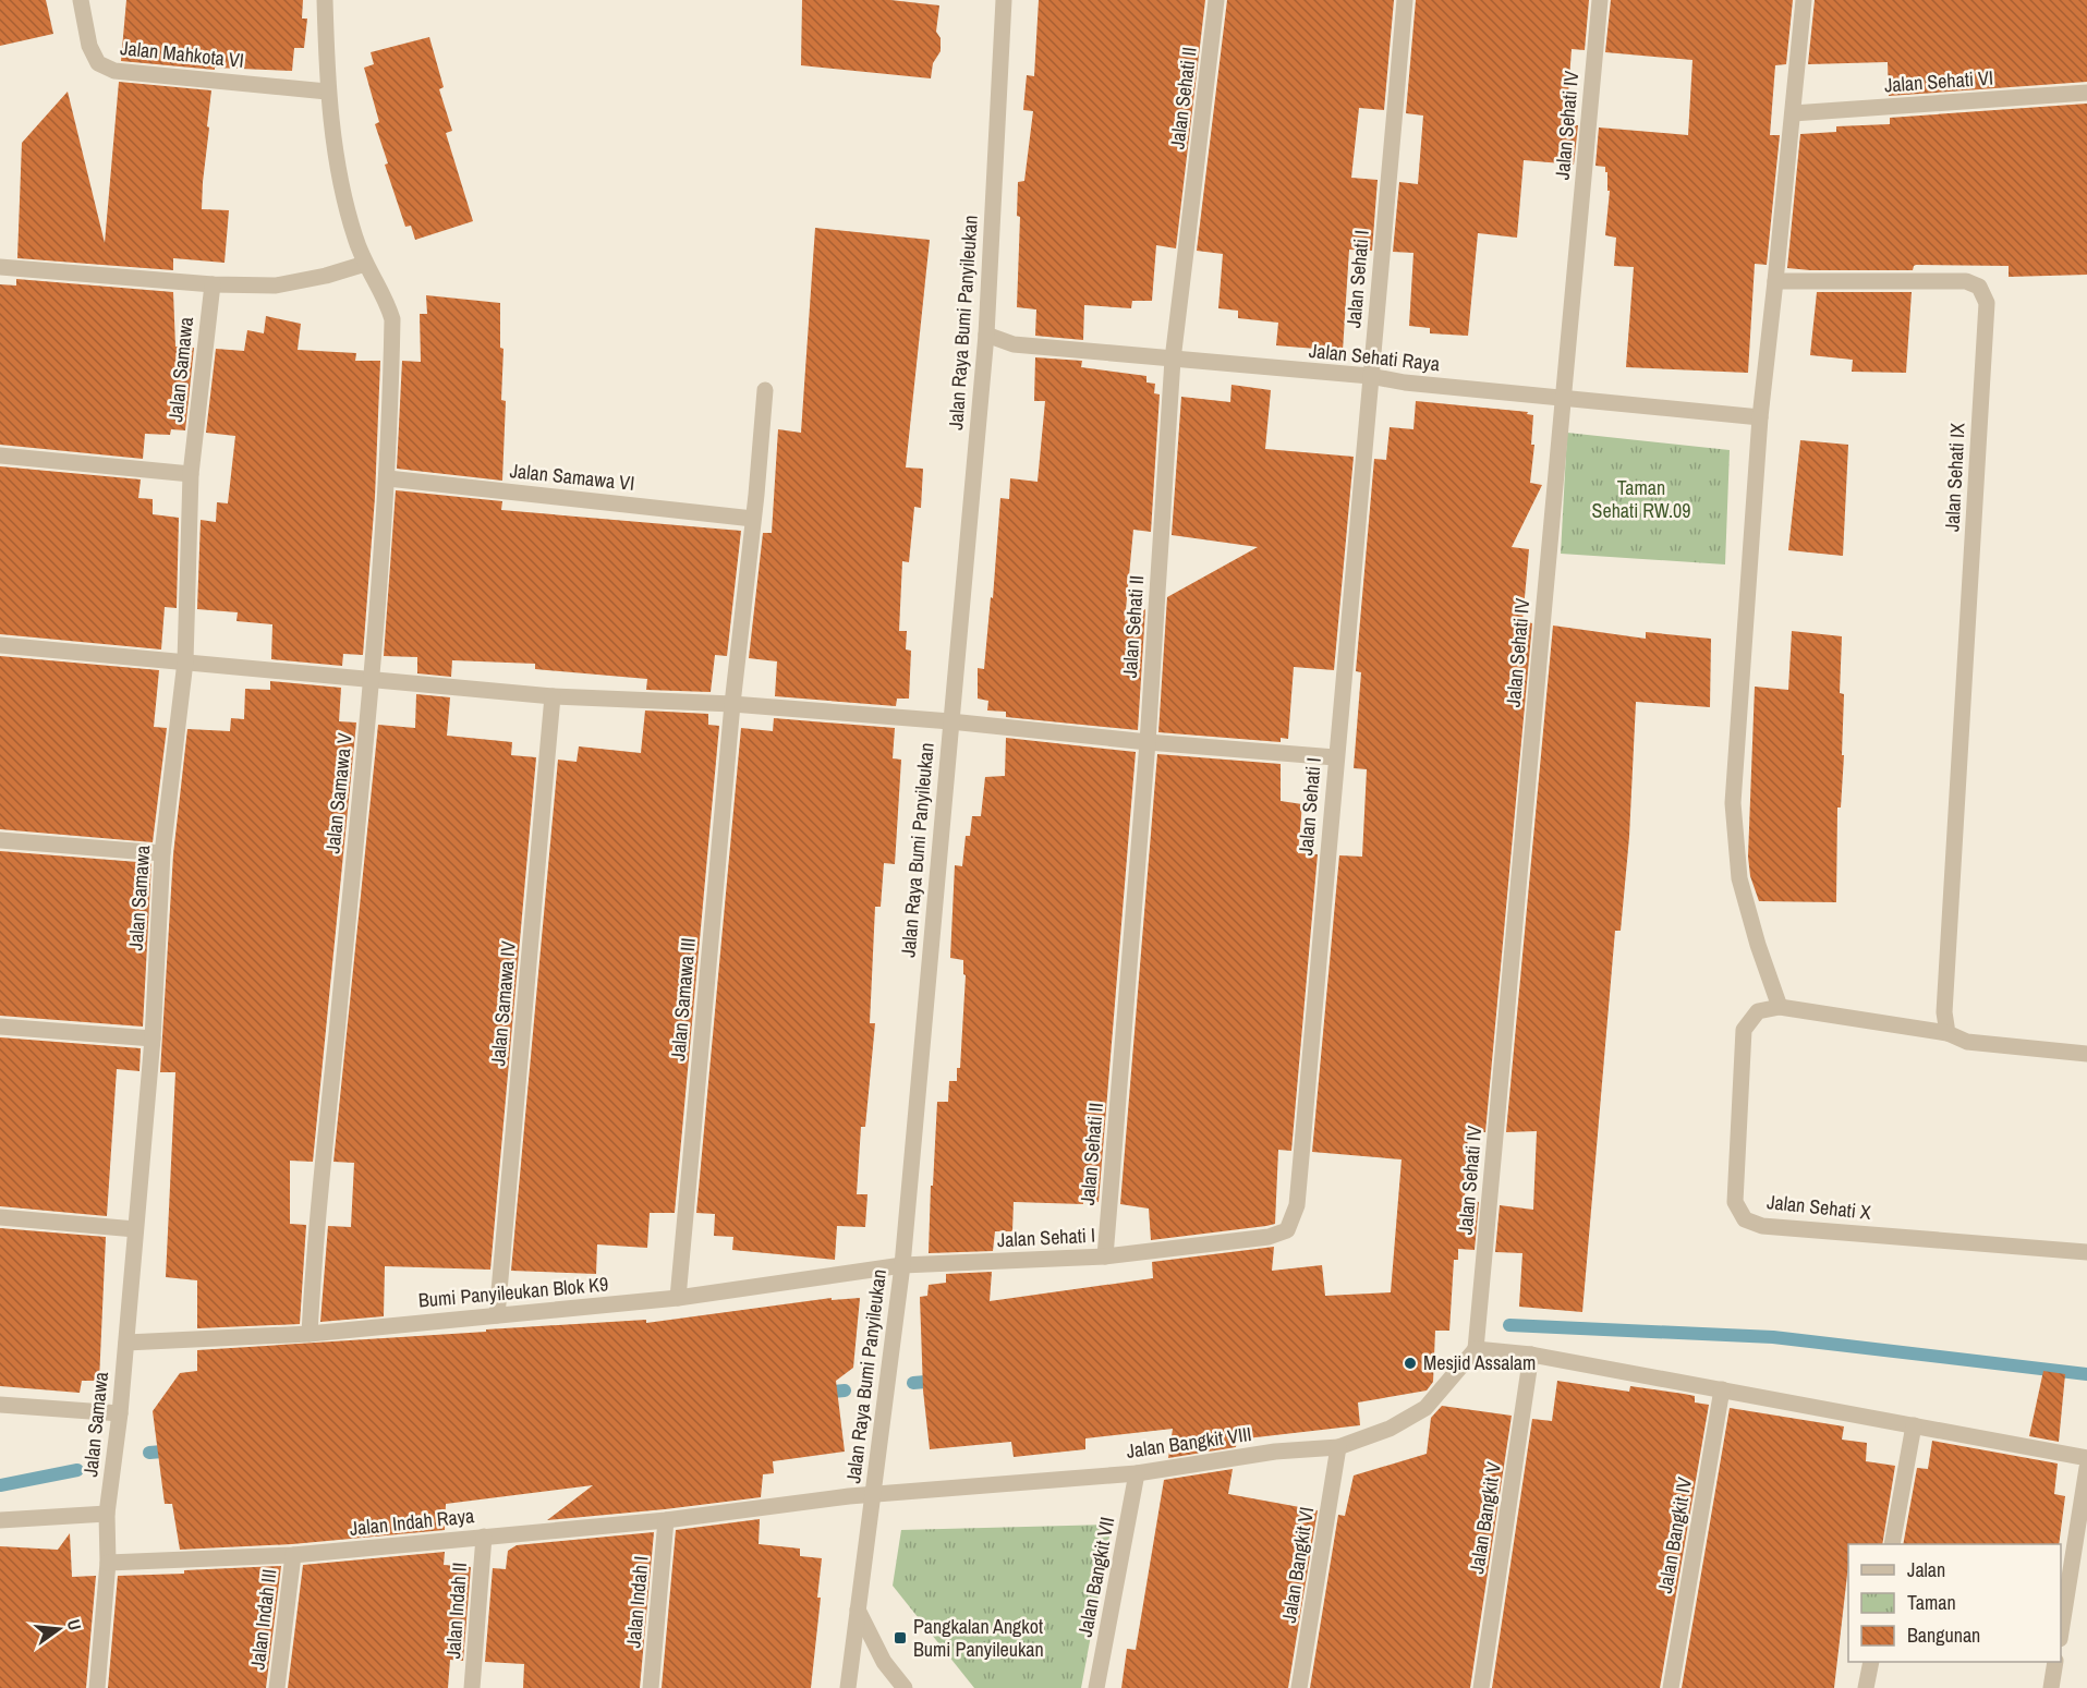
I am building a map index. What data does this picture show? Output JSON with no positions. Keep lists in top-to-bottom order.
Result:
{
  "streets": {
    "street": [
      "Jalan Mahkota VI",
      "Jalan Sehati VI",
      "Jalan Sehati II",
      "Jalan Sehati IV",
      "Jalan Sehati I",
      "Jalan Raya Bumi Panyileukan",
      "Jalan Sehati Raya",
      "Jalan Samawa",
      "Jalan Samawa VI",
      "Jalan Sehati IX",
      "Jalan Samawa V",
      "Jalan Samawa III",
      "Jalan Samawa IV",
      "Jalan Sehati X",
      "Bumi Panyileukan Blok K9",
      "Jalan Bangkit VIII",
      "Jalan Bangkit V",
      "Jalan Indah Raya",
      "Jalan Bangkit IV",
      "Jalan Bangkit VI",
      "Jalan Bangkit VII",
      "Jalan Indah I",
      "Jalan Indah II",
      "Jalan Indah III"
    ]
  },
  "crossings": [
    ["Jalan Sehati II", "Jalan Sehati I"],
    ["Jalan Sehati II", "Jalan Sehati Raya"],
    ["Jalan Sehati IV", "Jalan Sehati Raya"],
    ["Jalan Sehati IV", "Jalan Bangkit VIII"],
    ["Jalan Sehati I", "Jalan Raya Bumi Panyileukan"],
    ["Jalan Sehati I", "Jalan Sehati Raya"],
    ["Jalan Sehati I", "Bumi Panyileukan Blok K9"],
    ["Jalan Raya Bumi Panyileukan", "Jalan Sehati Raya"],
    ["Jalan Raya Bumi Panyileukan", "Bumi Panyileukan Blok K9"],
    ["Jalan Raya Bumi Panyileukan", "Jalan Bangkit VIII"],
    ["Jalan Raya Bumi Panyileukan", "Jalan Indah Raya"],
    ["Jalan Samawa", "Bumi Panyileukan Blok K9"],
    ["Jalan Samawa VI", "Jalan Samawa V"],
    ["Jalan Samawa V", "Bumi Panyileukan Blok K9"],
    ["Jalan Samawa III", "Bumi Panyileukan Blok K9"],
    ["Jalan Samawa IV", "Bumi Panyileukan Blok K9"],
    ["Jalan Bangkit VIII", "Jalan Indah Raya"],
    ["Jalan Bangkit VIII", "Jalan Bangkit VI"],
    ["Jalan Bangkit VIII", "Jalan Bangkit VII"],
    ["Jalan Indah Raya", "Jalan Indah I"],
    ["Jalan Indah Raya", "Jalan Indah II"],
    ["Jalan Indah Raya", "Jalan Indah III"]
  ],
  "parks": ["Taman Sehati RW.09"],
  "places": {
    "other": ["Mesjid Assalam"],
    "transit": ["Pangkalan Angkot Bumi Panyileukan"]
  },
  "legend": ["Jalan", "Taman", "Bangunan"],
  "north": "right"
}
